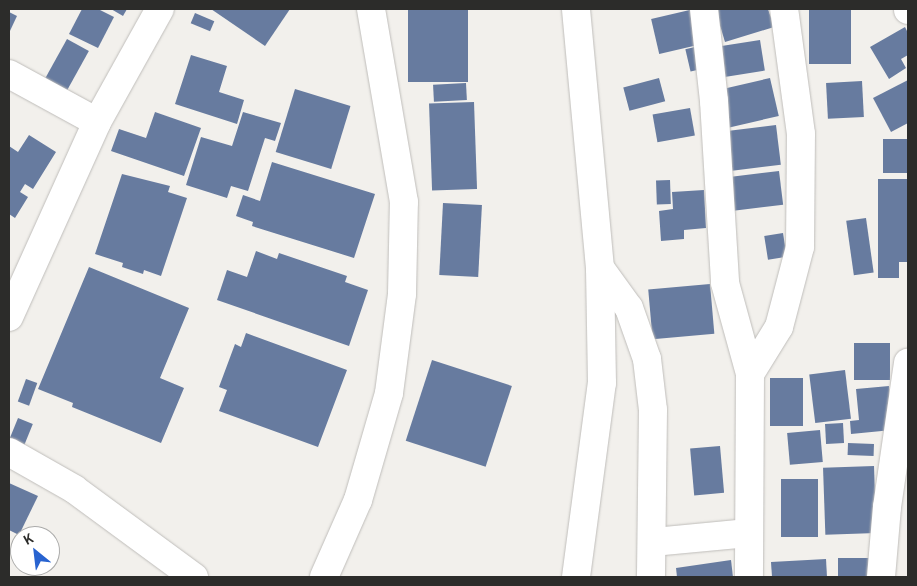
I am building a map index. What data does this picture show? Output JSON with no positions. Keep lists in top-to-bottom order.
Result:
{
  "north": "top left"
}
